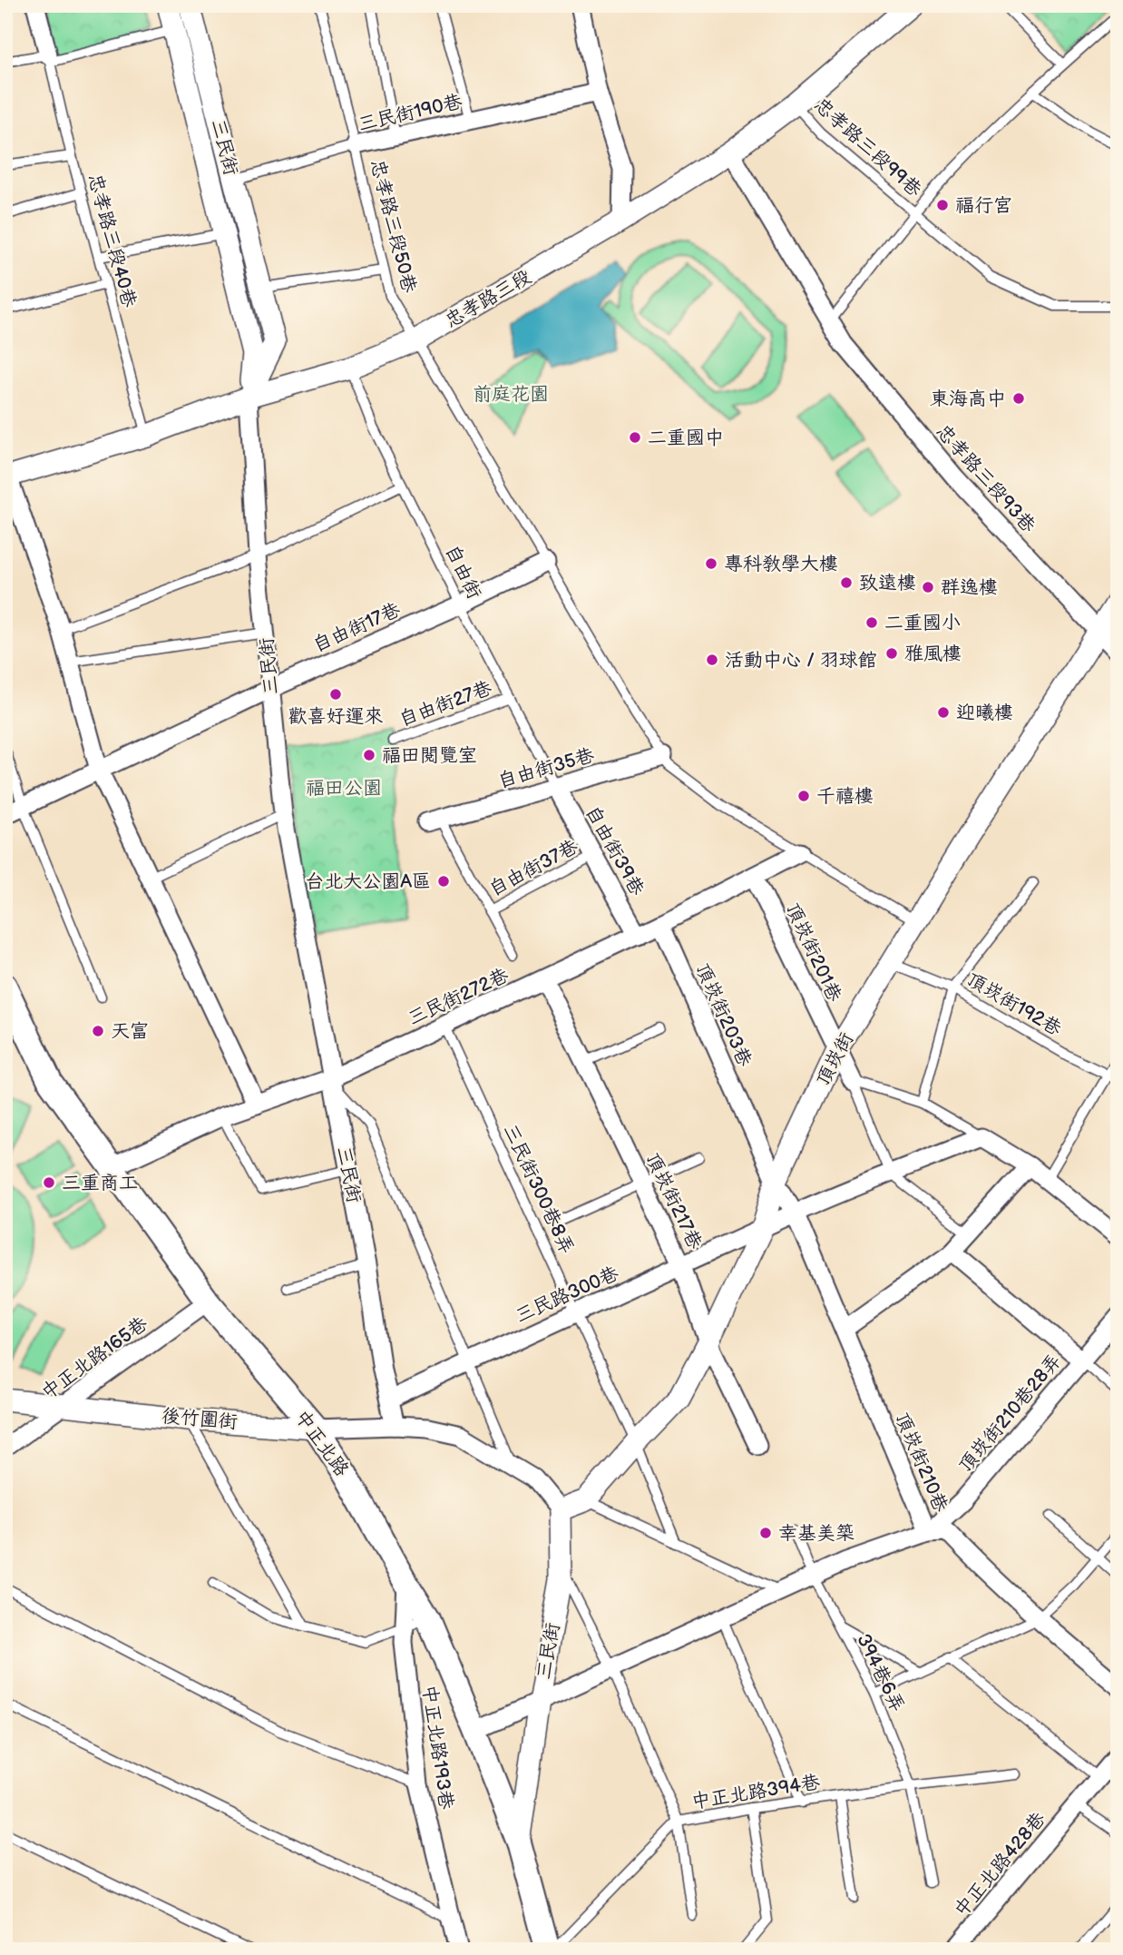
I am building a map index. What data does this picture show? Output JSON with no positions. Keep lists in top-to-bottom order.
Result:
{
  "streets": {
    "main road": ["中正北路"],
    "street": [
      "三民街190巷",
      "三民街",
      "忠孝路三段",
      "忠孝路三段93巷",
      "自由街17巷",
      "自由街35巷",
      "自由街39巷",
      "頂崁街201巷",
      "三民街272巷",
      "頂崁街203巷",
      "頂崁街",
      "頂崁街217巷",
      "三民路300巷",
      "中正北路165巷",
      "頂崁街210巷28弄",
      "後竹圍街",
      "頂崁街210巷",
      "中正北路193巷",
      "中正北路428巷"
    ],
    "lane": [
      "忠孝路三段99巷",
      "忠孝路三段50巷",
      "忠孝路三段40巷",
      "自由街",
      "自由街27巷",
      "自由街37巷",
      "頂崁街192巷",
      "三民街300巷8弄",
      "394巷6弄",
      "中正北路394巷"
    ]
  },
  "crossings": [
    ["三民街190巷", "三民街"],
    ["三民街190巷", "忠孝路三段50巷"],
    ["三民街", "忠孝路三段"],
    ["三民街", "自由街17巷"],
    ["三民街", "三民街272巷"],
    ["三民街", "頂崁街"],
    ["三民街", "三民路300巷"],
    ["三民街", "後竹圍街"],
    ["三民街", "中正北路"],
    ["忠孝路三段99巷", "忠孝路三段"],
    ["忠孝路三段50巷", "忠孝路三段"],
    ["忠孝路三段50巷", "自由街17巷"],
    ["忠孝路三段50巷", "自由街35巷"],
    ["忠孝路三段50巷", "頂崁街"],
    ["忠孝路三段40巷", "忠孝路三段"],
    ["忠孝路三段", "忠孝路三段93巷"],
    ["忠孝路三段", "自由街"],
    ["忠孝路三段93巷", "頂崁街"],
    ["自由街", "自由街17巷"],
    ["自由街", "自由街27巷"],
    ["自由街", "自由街35巷"],
    ["自由街", "自由街39巷"],
    ["自由街35巷", "自由街39巷"],
    ["自由街35巷", "自由街37巷"],
    ["自由街39巷", "自由街37巷"],
    ["自由街39巷", "三民街272巷"],
    ["頂崁街201巷", "頂崁街"],
    ["三民街272巷", "三民街300巷8弄"],
    ["三民街272巷", "頂崁街217巷"],
    ["三民街272巷", "中正北路"],
    ["頂崁街192巷", "頂崁街"],
    ["頂崁街203巷", "頂崁街"],
    ["頂崁街203巷", "頂崁街210巷"],
    ["頂崁街", "三民街300巷8弄"],
    ["頂崁街", "頂崁街217巷"],
    ["頂崁街", "三民路300巷"],
    ["頂崁街", "頂崁街210巷"],
    ["三民街300巷8弄", "三民路300巷"],
    ["頂崁街217巷", "三民路300巷"],
    ["三民路300巷", "頂崁街210巷"],
    ["中正北路165巷", "後竹圍街"],
    ["中正北路165巷", "中正北路"],
    ["頂崁街210巷28弄", "頂崁街210巷"],
    ["後竹圍街", "中正北路"],
    ["中正北路", "中正北路193巷"],
    ["394巷6弄", "中正北路394巷"]
  ],
  "parks": ["前庭花園", "福田公園"],
  "places": [
    "福行宮",
    "東海高中",
    "二重國中",
    "專科教學大樓",
    "致遠樓",
    "群逸樓",
    "二重國小",
    "雅風樓",
    "活動中心 / 羽球館",
    "歡喜好運來",
    "迎曦樓",
    "福田閱覽室",
    "千禧樓",
    "台北大公園A區",
    "天富",
    "三重商工",
    "幸基美築"
  ]
}
